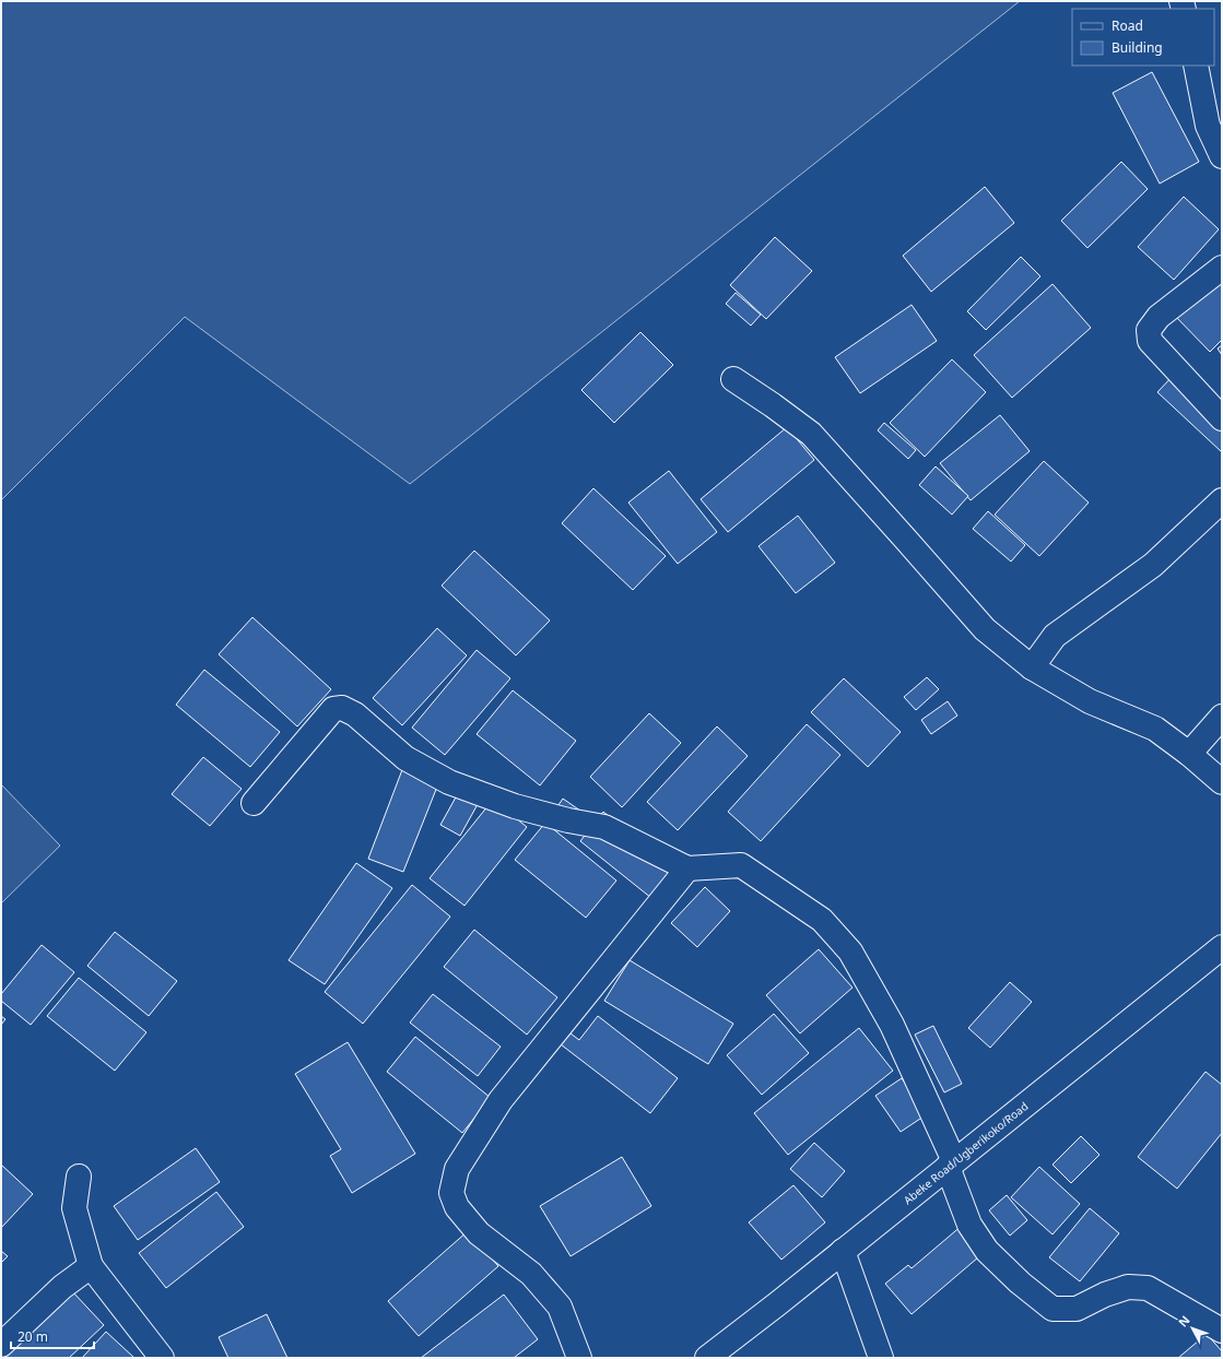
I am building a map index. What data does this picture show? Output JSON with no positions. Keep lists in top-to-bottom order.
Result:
{
  "streets": {
    "street": ["Abeke Road/Ugberikoko/Road"]
  },
  "legend": ["Road", "Building"],
  "scale_bar": "20 m",
  "north": "top left"
}
